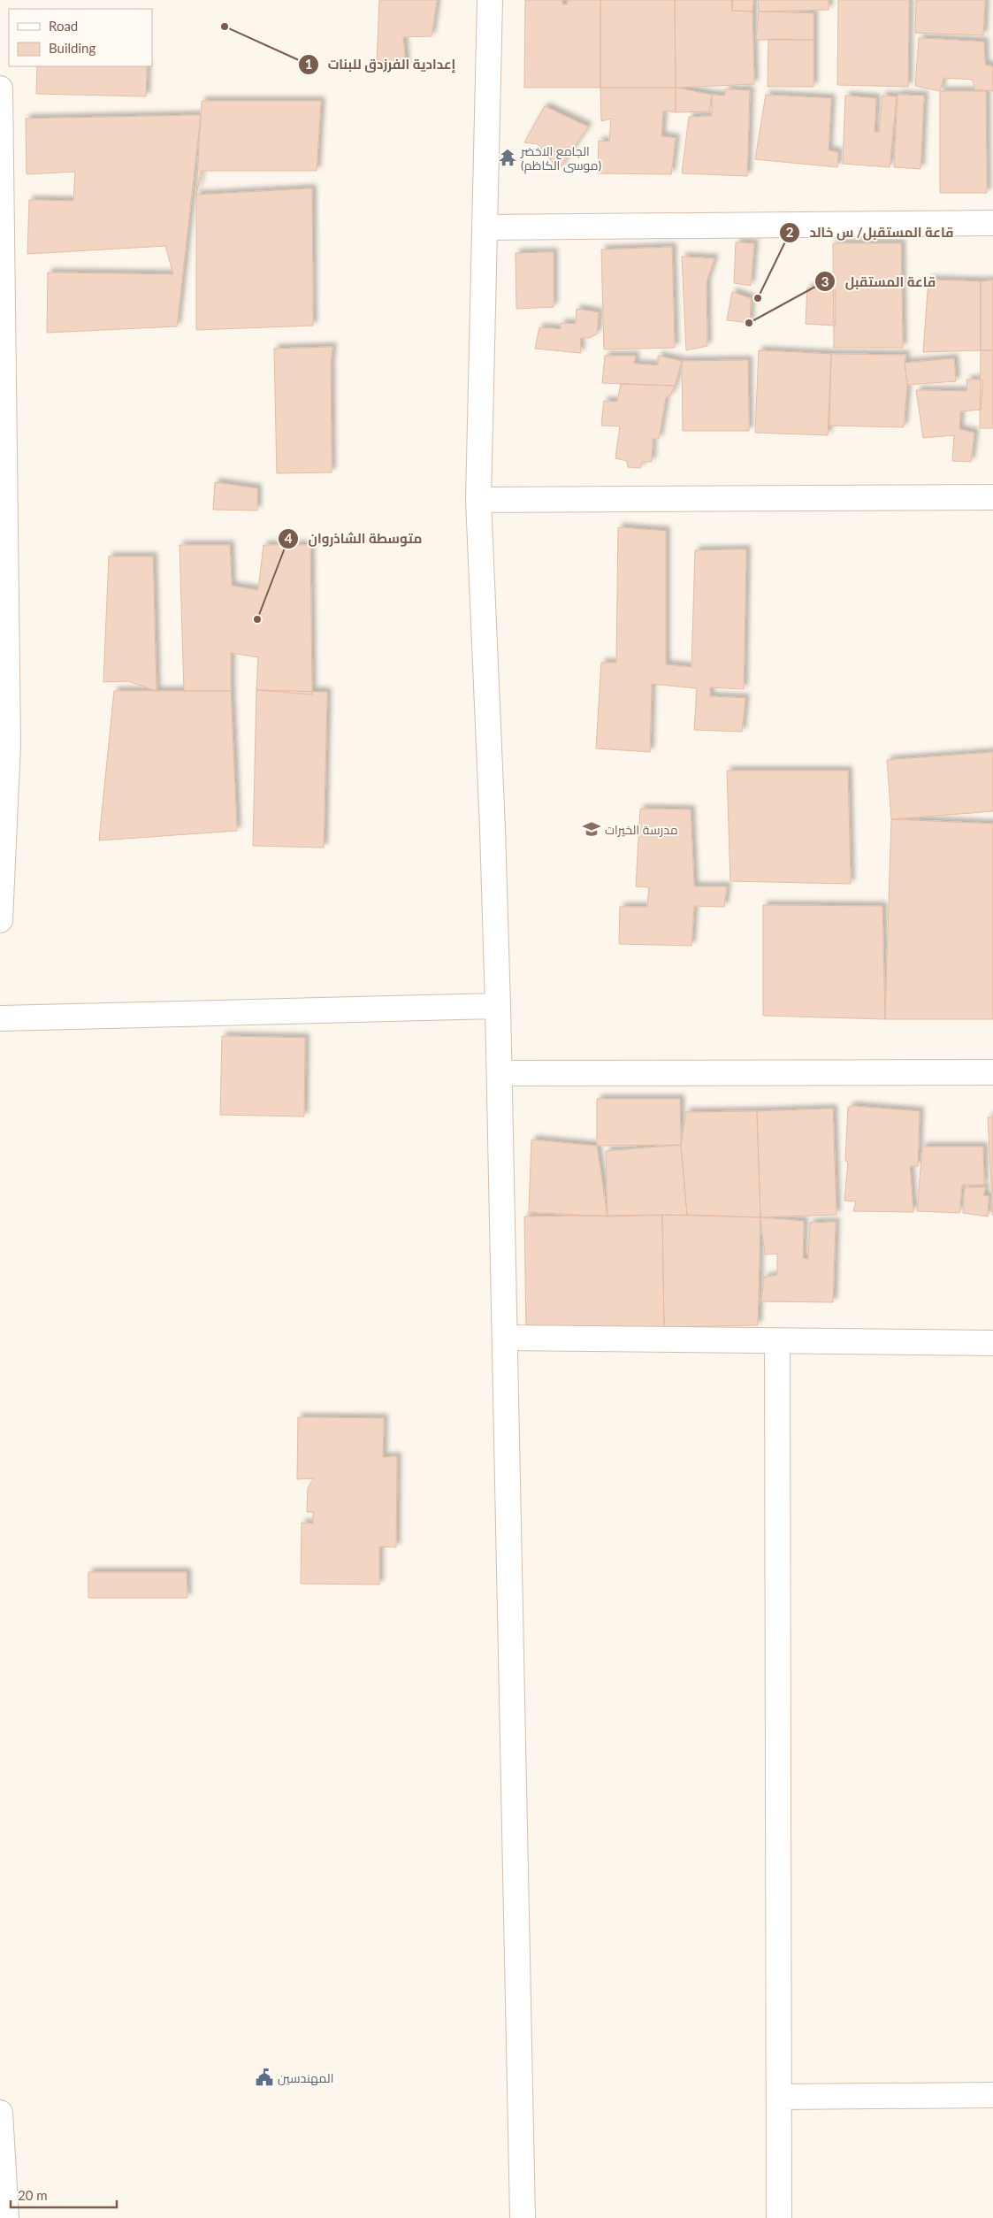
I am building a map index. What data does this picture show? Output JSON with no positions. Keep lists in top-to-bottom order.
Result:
{
  "places": {
    "other": [
      "إعدادية الفرزدق للبنات",
      "قاعة المستقبل/ س خالد",
      "قاعة المستقبل",
      "متوسطة الشاذروان"
    ],
    "temple": ["الجامع الاخضر (موسى الكاظم)"],
    "school or university": ["مدرسة الخيرات"],
    "public building": ["المهندسين"]
  },
  "legend": ["Road", "Building"],
  "scale_bar": "20 m"
}
